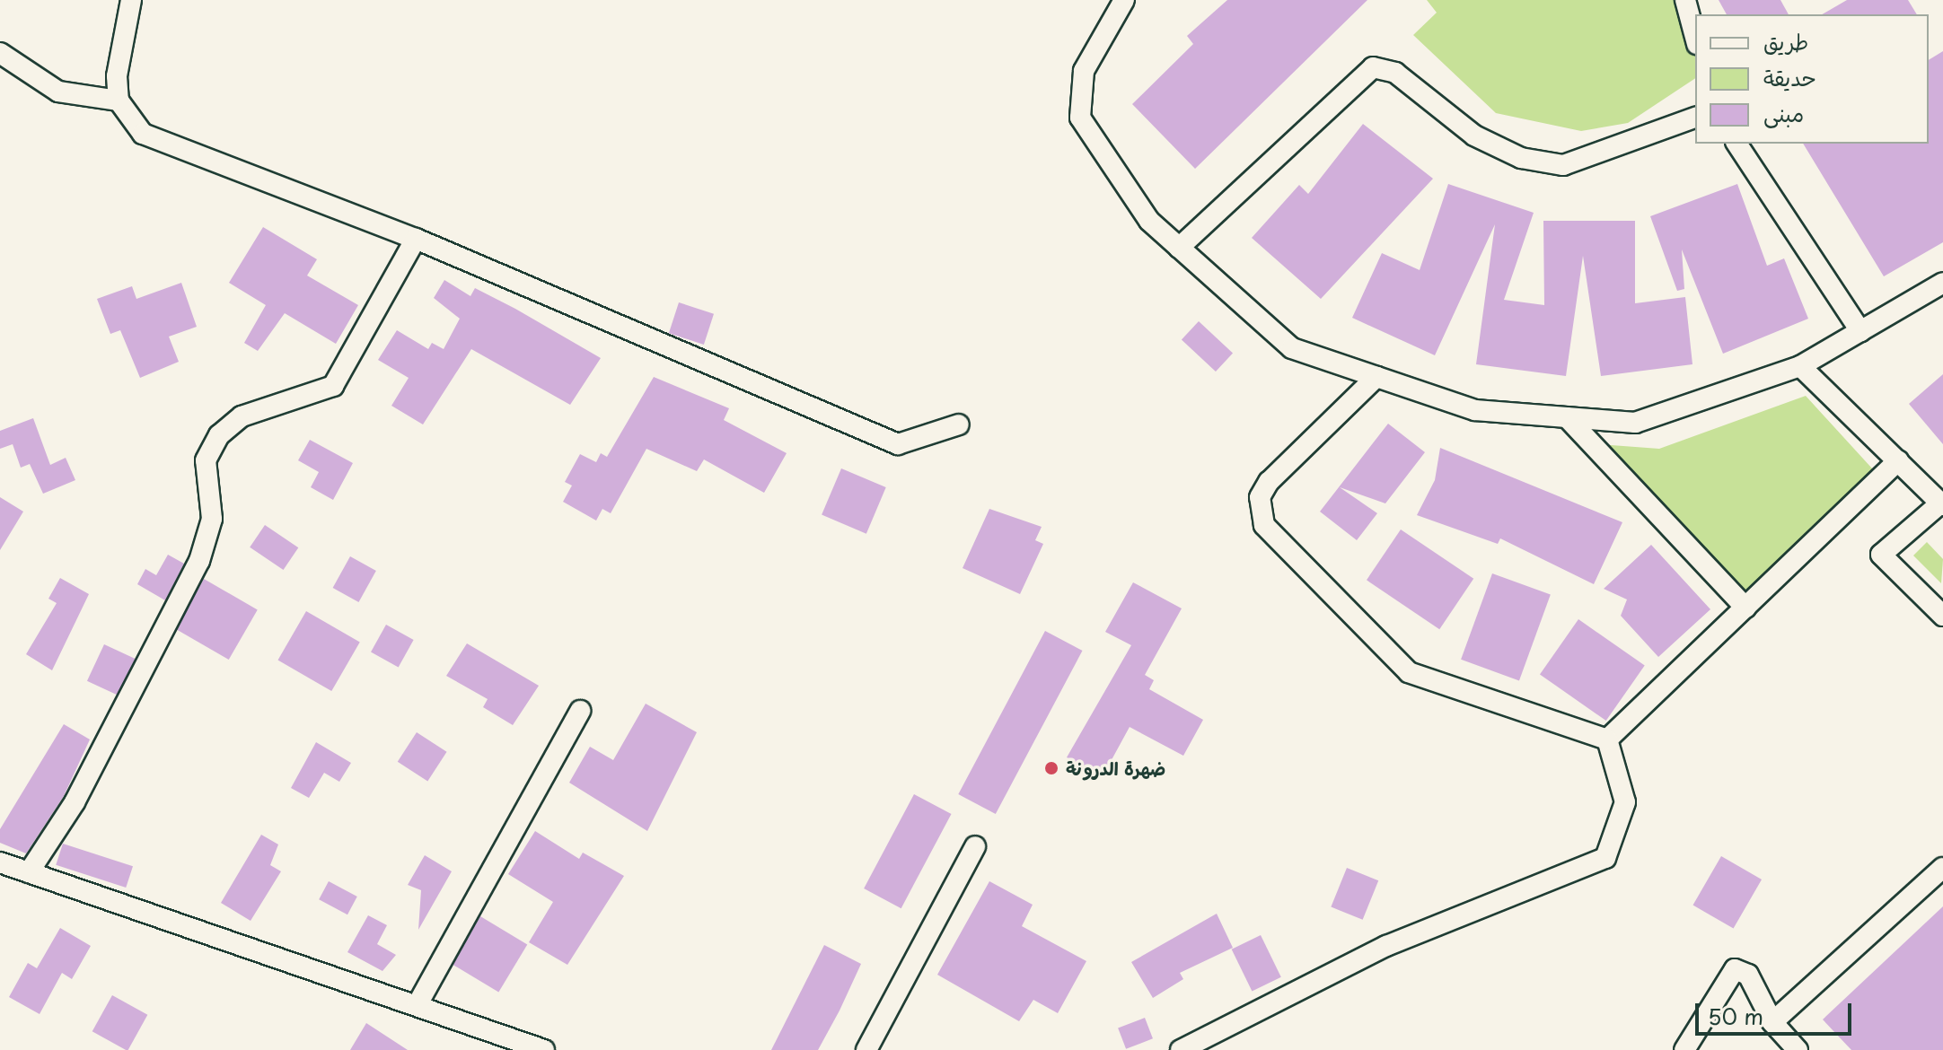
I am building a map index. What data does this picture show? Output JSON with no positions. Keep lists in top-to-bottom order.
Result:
{
  "places": ["ضهرة الدرونة"],
  "legend": ["طريق", "حديقة", "مبنى"],
  "scale_bar": "50 m"
}
